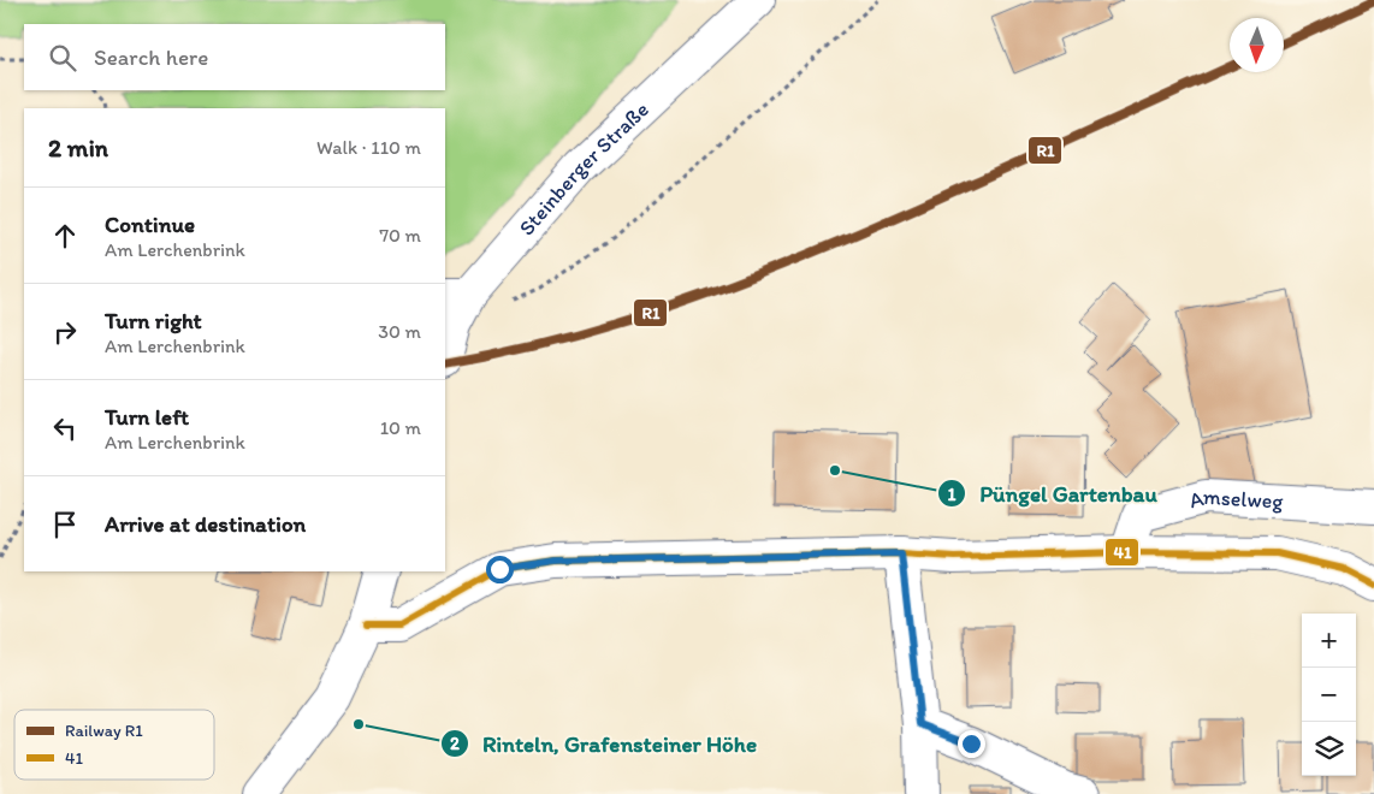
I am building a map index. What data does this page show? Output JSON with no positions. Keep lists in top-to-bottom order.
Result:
{
  "streets": {
    "street": ["Steinberger Straße", "Amselweg"]
  },
  "places": ["Püngel Gartenbau", "Rinteln, Grafensteiner Höhe"],
  "lines": ["rail line R1", "transit line 41"],
  "legend": ["Railway R1", "41"],
  "north": "bottom",
  "page": {
    "search": "Search here",
    "heading": ["2 min", "Walk · 110 m"],
    "list": [
      ["Continue", "Am Lerchenbrink", "70 m"],
      ["Turn right", "Am Lerchenbrink", "30 m"],
      ["Turn left", "Am Lerchenbrink", "10 m"],
      "Arrive at destination"
    ],
    "map_buttons": ["+", "−"]
  }
}
